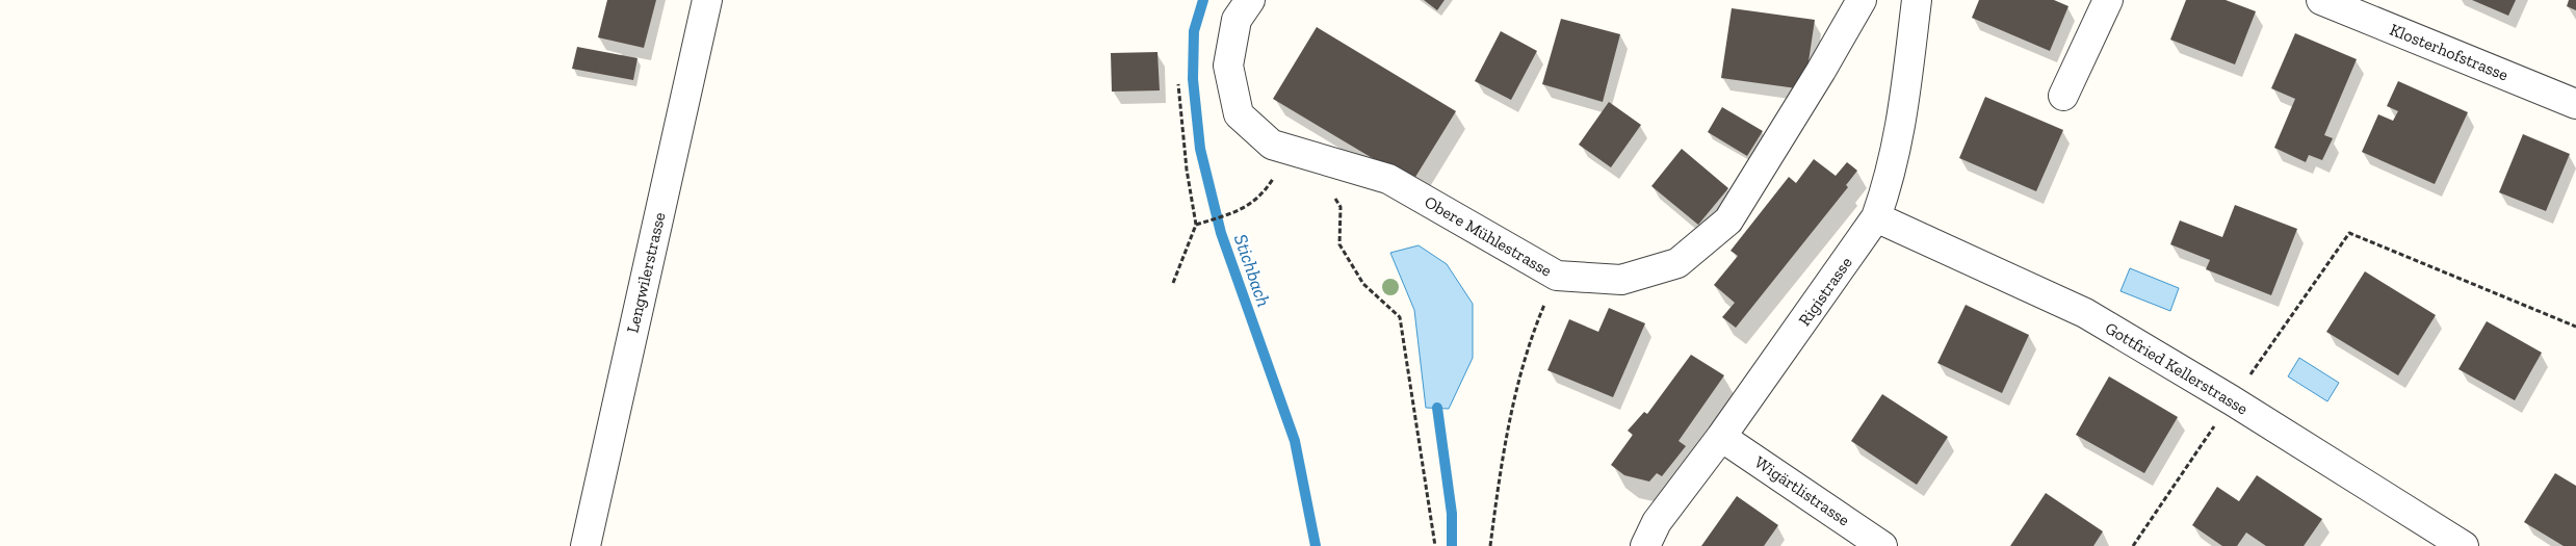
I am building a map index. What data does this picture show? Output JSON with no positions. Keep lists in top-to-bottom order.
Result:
{
  "streets": {
    "street": [
      "Klosterhofstrasse",
      "Obere Mühlestrasse",
      "Lengwilerstrasse",
      "Rigistrasse",
      "Gottfried Kellerstrasse",
      "Wigärtlistrasse"
    ]
  },
  "crossings": [
    ["Rigistrasse", "Gottfried Kellerstrasse"],
    ["Rigistrasse", "Wigärtlistrasse"]
  ],
  "water": ["Stichbach"]
}
